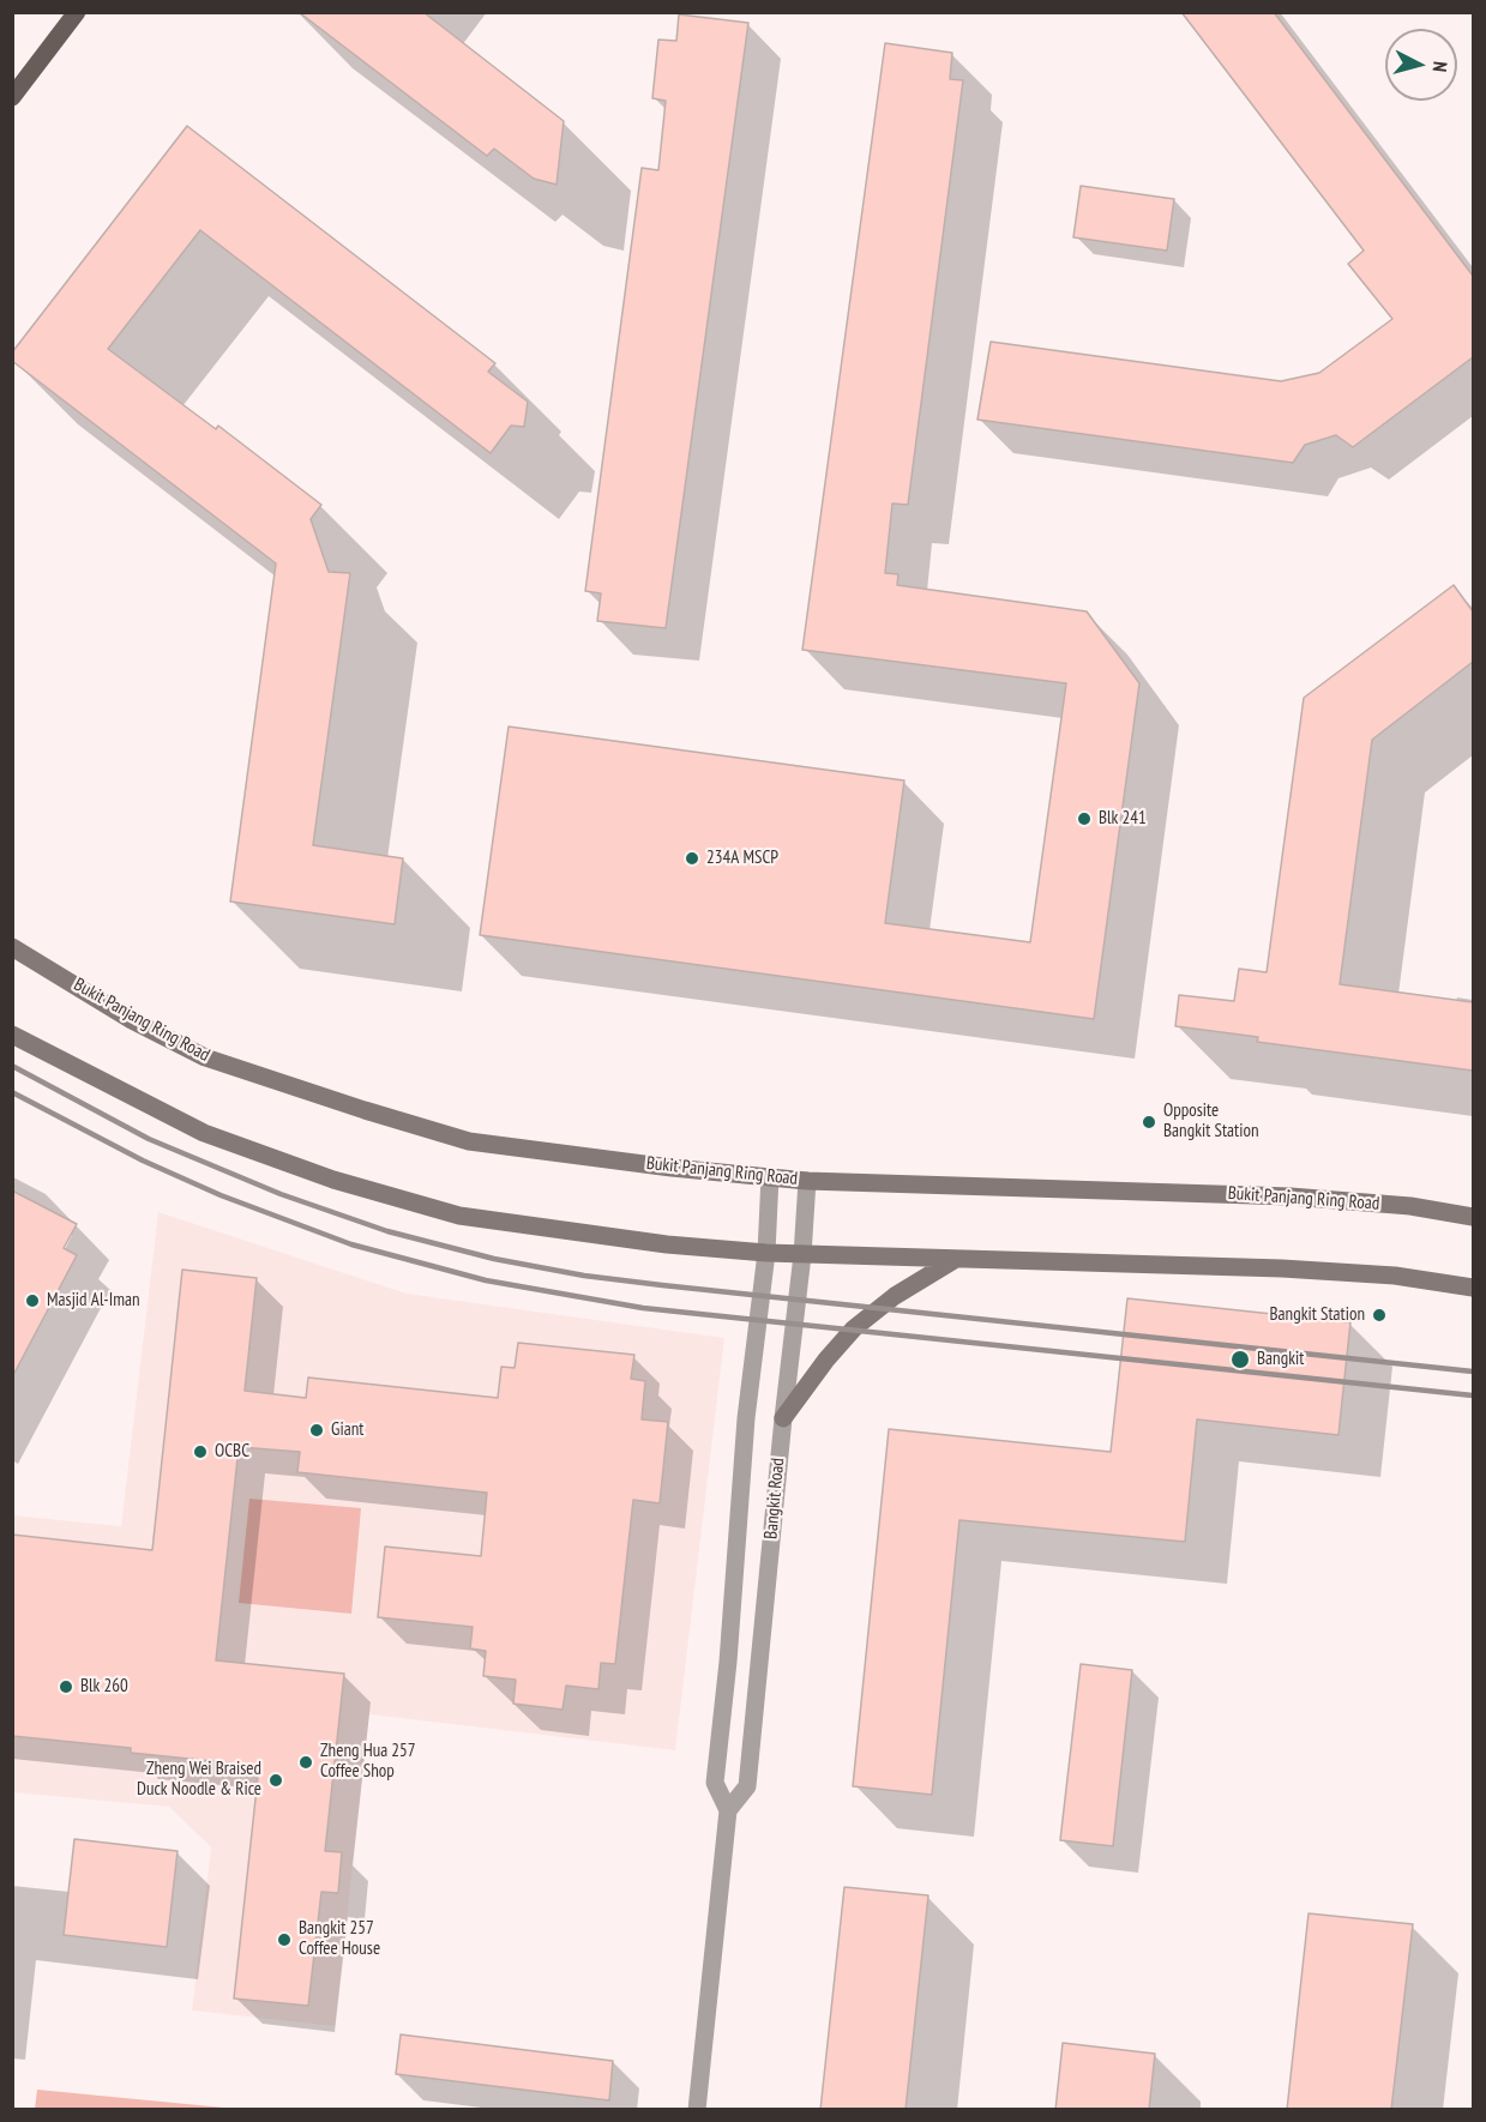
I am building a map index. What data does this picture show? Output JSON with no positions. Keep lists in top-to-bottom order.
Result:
{
  "streets": {
    "main road": ["Bukit Panjang Ring Road"],
    "street": ["Bangkit Road"]
  },
  "crossings": [
    ["Bukit Panjang Ring Road", "Bangkit Road"]
  ],
  "places": [
    "Blk 241",
    "234A MSCP",
    "Opposite Bangkit Station",
    "Masjid Al-Iman",
    "Bangkit Station",
    "Bangkit",
    "Giant",
    "OCBC",
    "Blk 260",
    "Zheng Hua 257 Coffee Shop",
    "Zheng Wei Braised Duck Noodle & Rice",
    "Bangkit 257 Coffee House"
  ],
  "north": "right"
}
